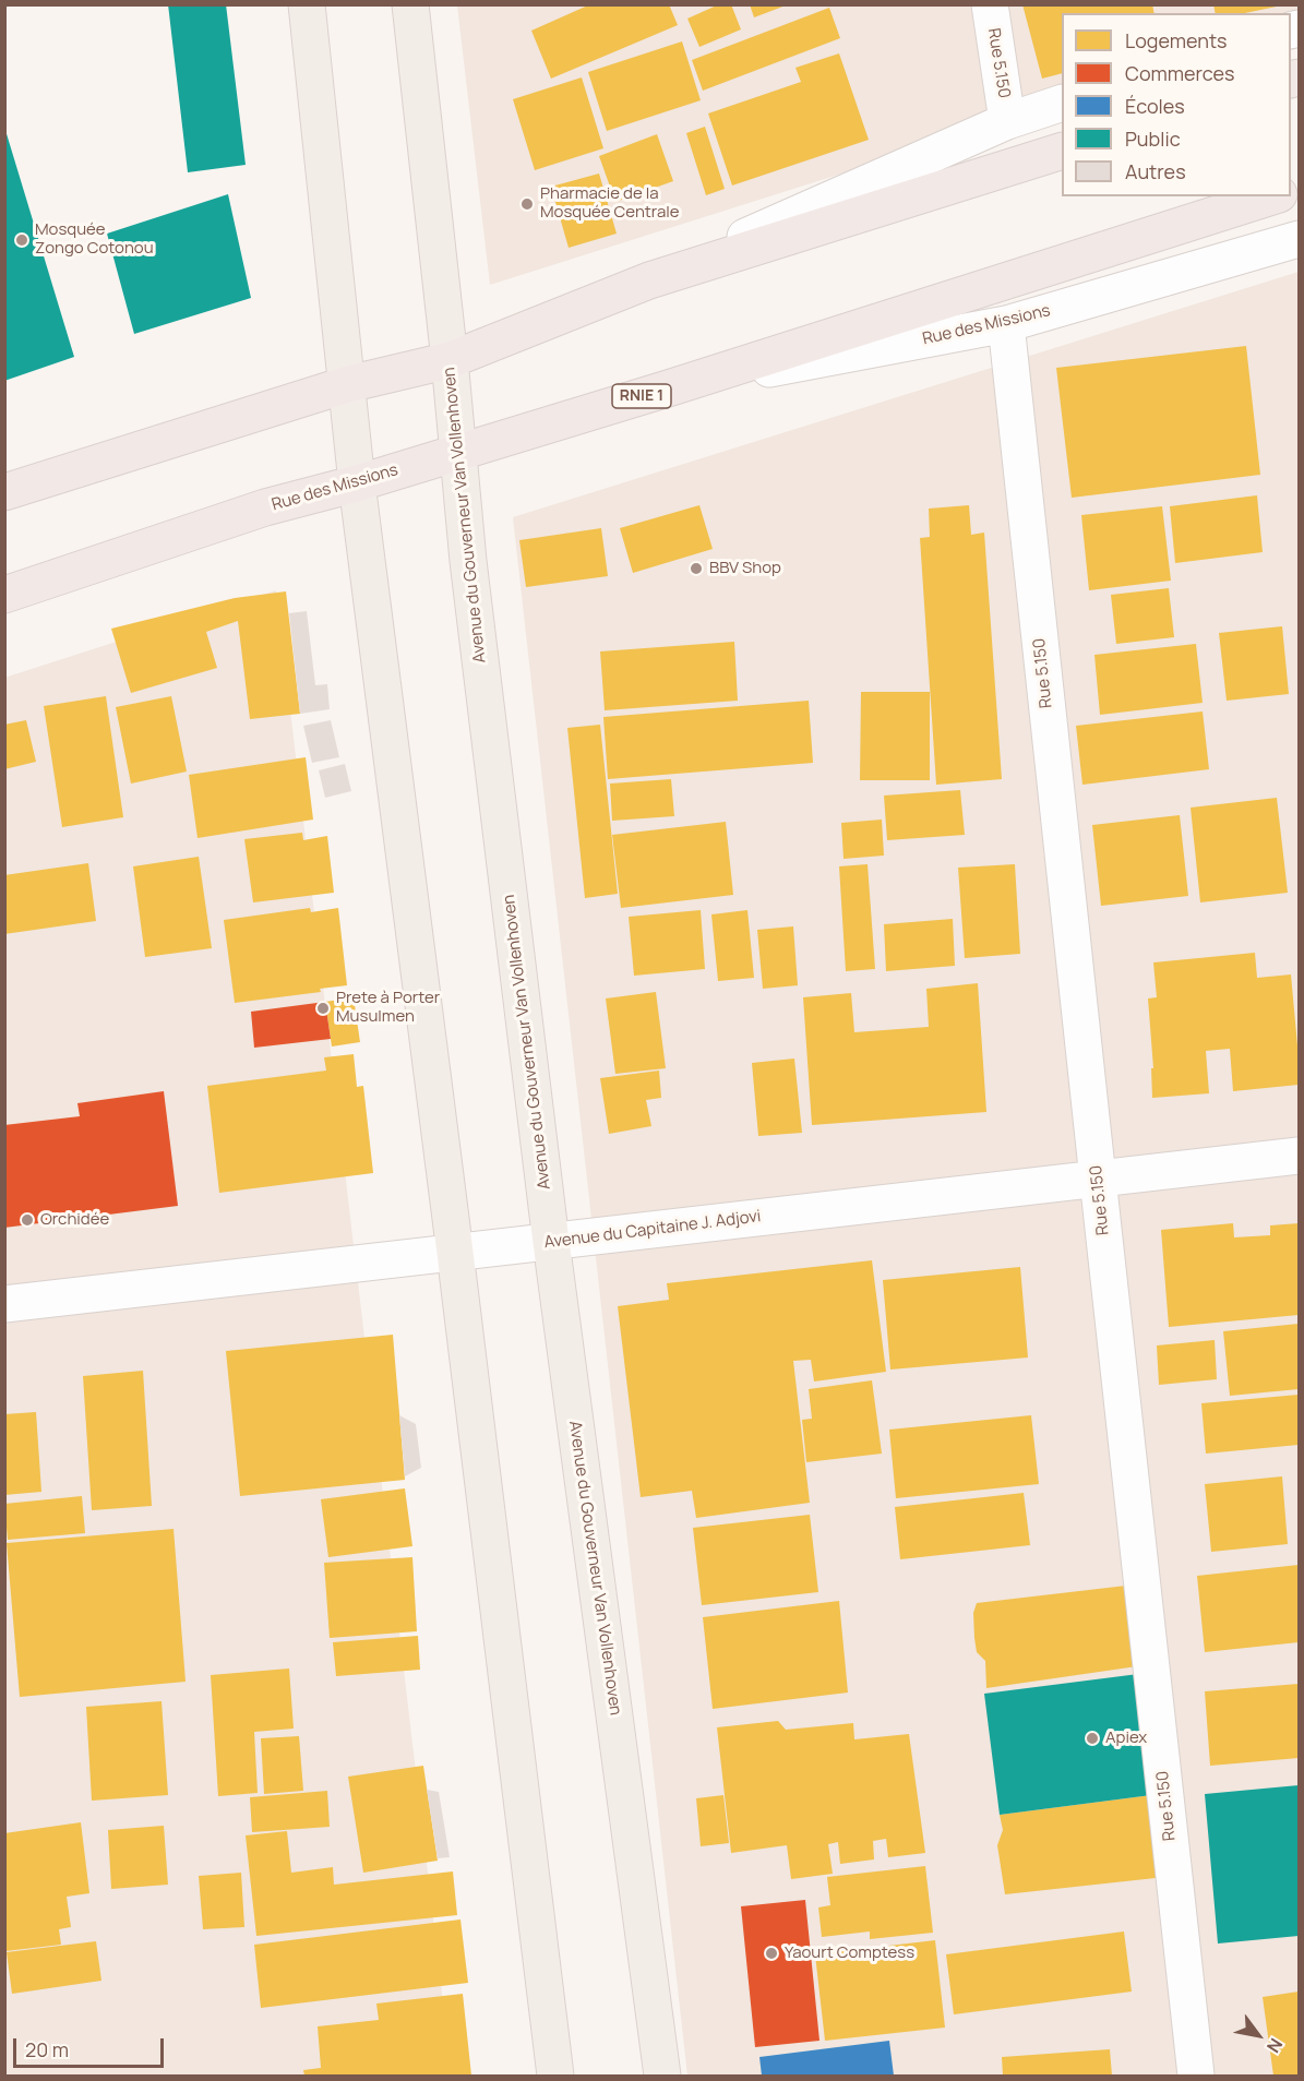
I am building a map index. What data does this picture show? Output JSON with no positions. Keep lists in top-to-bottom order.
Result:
{
  "streets": {
    "highway": ["Rue des Missions", "RNIE 1"],
    "main road": ["Avenue du Gouverneur Van Vollenhoven"],
    "street": ["Rue 5.150", "Avenue du Capitaine J. Adjovi"]
  },
  "crossings": [
    ["Rue 5.150", "Rue des Missions"],
    ["Rue 5.150", "Avenue du Capitaine J. Adjovi"],
    ["Rue des Missions", "Avenue du Gouverneur Van Vollenhoven"],
    ["Avenue du Gouverneur Van Vollenhoven", "Avenue du Capitaine J. Adjovi"]
  ],
  "places": [
    "Pharmacie de la Mosquée Centrale",
    "Mosquée Zongo Cotonou",
    "BBV Shop",
    "Prete à Porter Musulmen",
    "Orchidée",
    "Apiex",
    "Yaourt Comptess"
  ],
  "legend": [
    "Logements",
    "Commerces",
    "Écoles",
    "Public",
    "Autres"
  ],
  "scale_bar": "20 m",
  "north": "bottom right"
}
